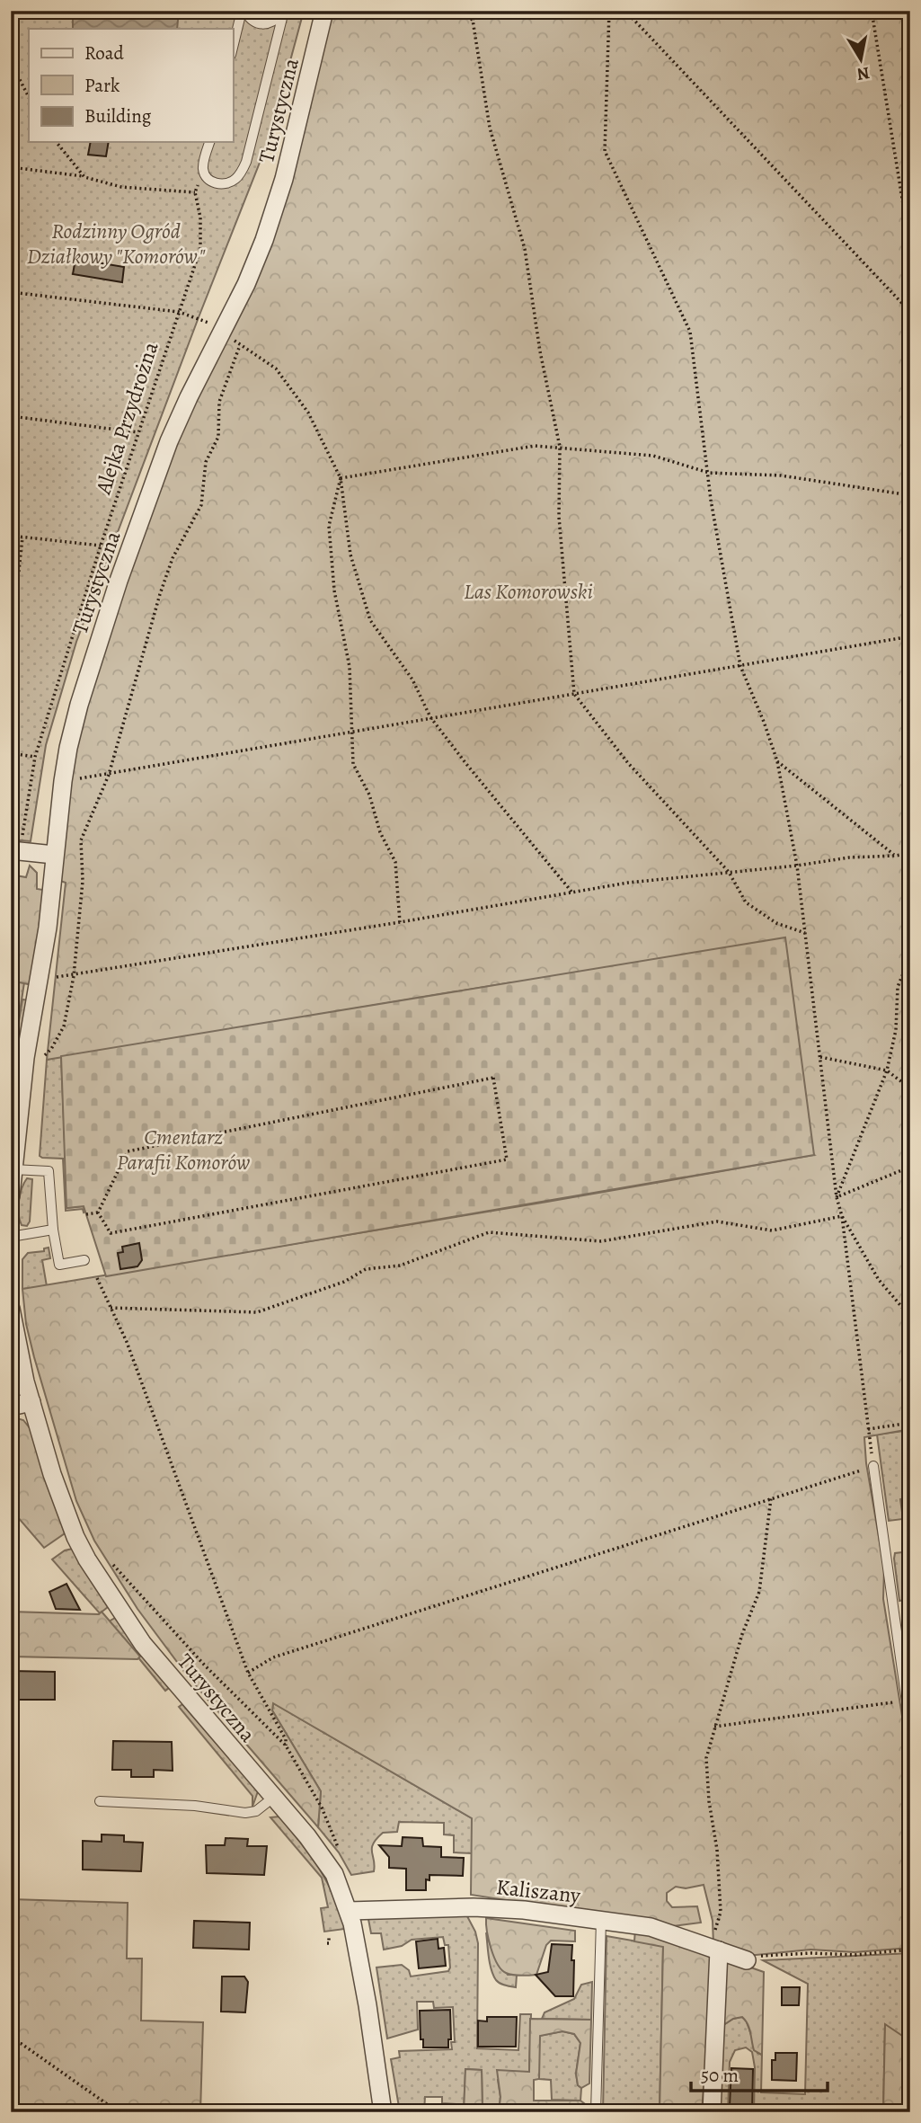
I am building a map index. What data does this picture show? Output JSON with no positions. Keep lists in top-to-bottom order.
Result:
{
  "streets": {
    "street": ["Turystyczna", "Kaliszany"],
    "path": ["Alejka Przydrożna"]
  },
  "crossings": [
    ["Turystyczna", "Kaliszany"]
  ],
  "parks": ["Rodzinny Ogród Działkowy \"Komorów\"", "Las Komorowski", "Cmentarz Parafii Komorów"],
  "legend": ["Road", "Park", "Building"],
  "scale_bar": "50 m",
  "north": "bottom"
}
